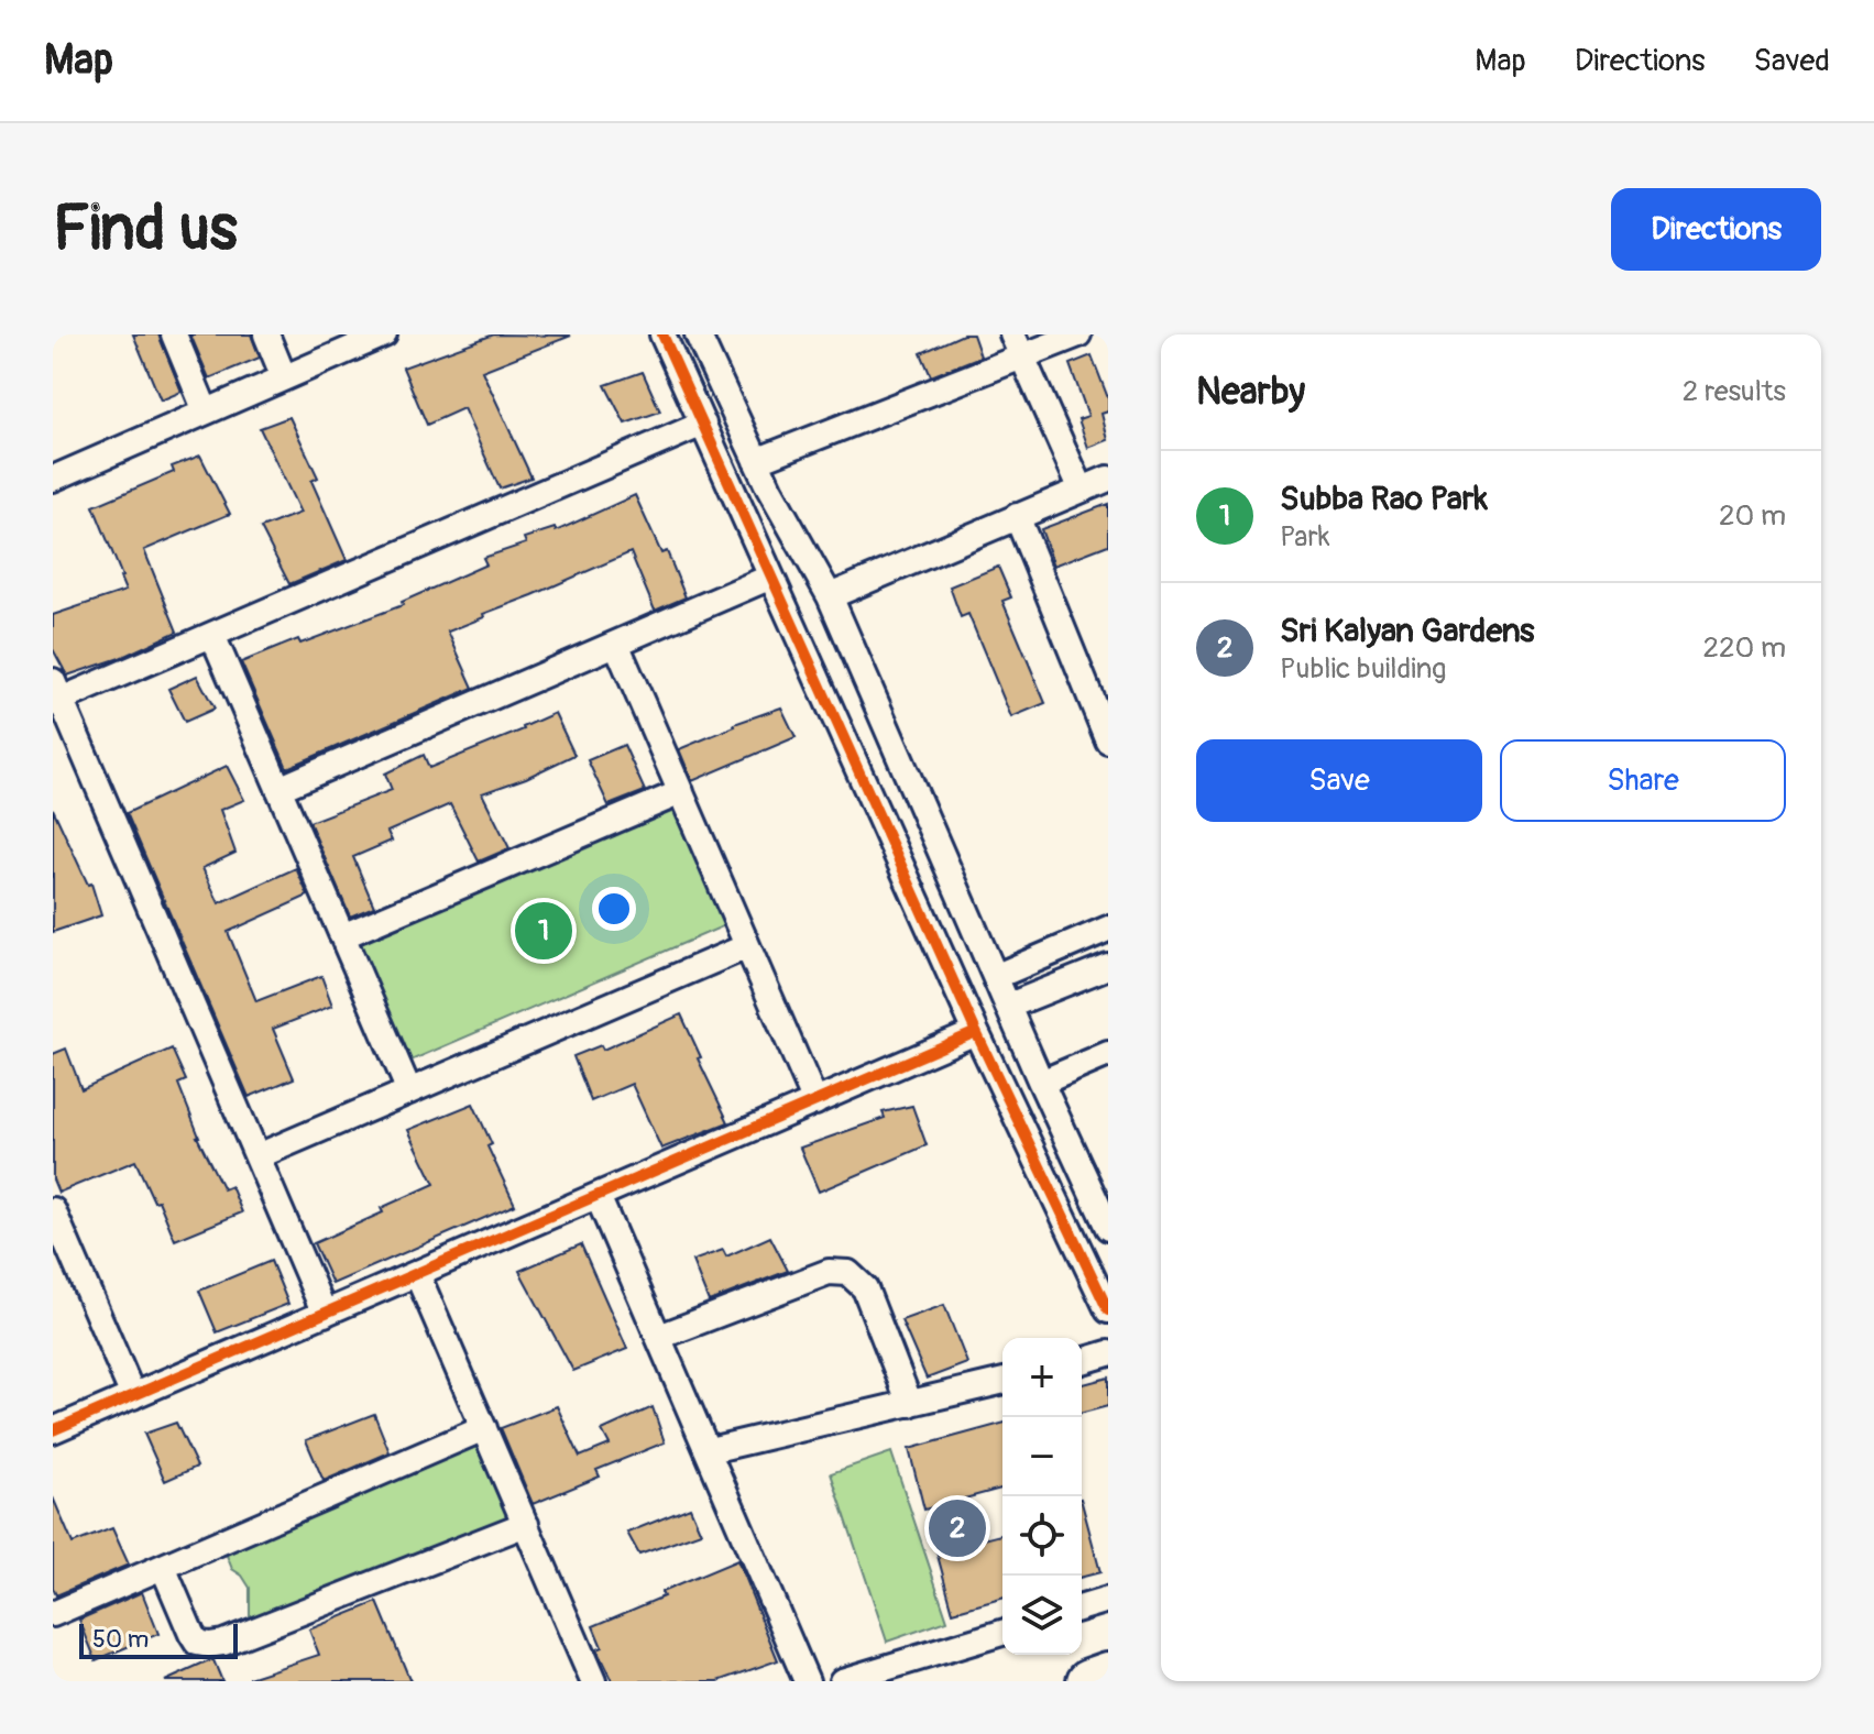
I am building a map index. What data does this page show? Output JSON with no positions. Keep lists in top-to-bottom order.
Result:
{
  "scale_bar": "50 m",
  "page": {
    "header": "Map",
    "nav": ["Map", "Directions", "Saved"],
    "buttons": [
      "Directions",
      ["Save", "Share"]
    ],
    "title": "Find us",
    "heading": ["Nearby", "2 results"],
    "list": [
      {
        "mark": "1",
        "name": "Subba Rao Park",
        "note": "Park",
        "value": "20 m"
      },
      {
        "mark": "2",
        "name": "Sri Kalyan Gardens",
        "note": "Public building",
        "value": "220 m"
      }
    ],
    "pins": ["1", "2"],
    "map_buttons": ["+", "−"],
    "scale": "50 m"
  }
}
